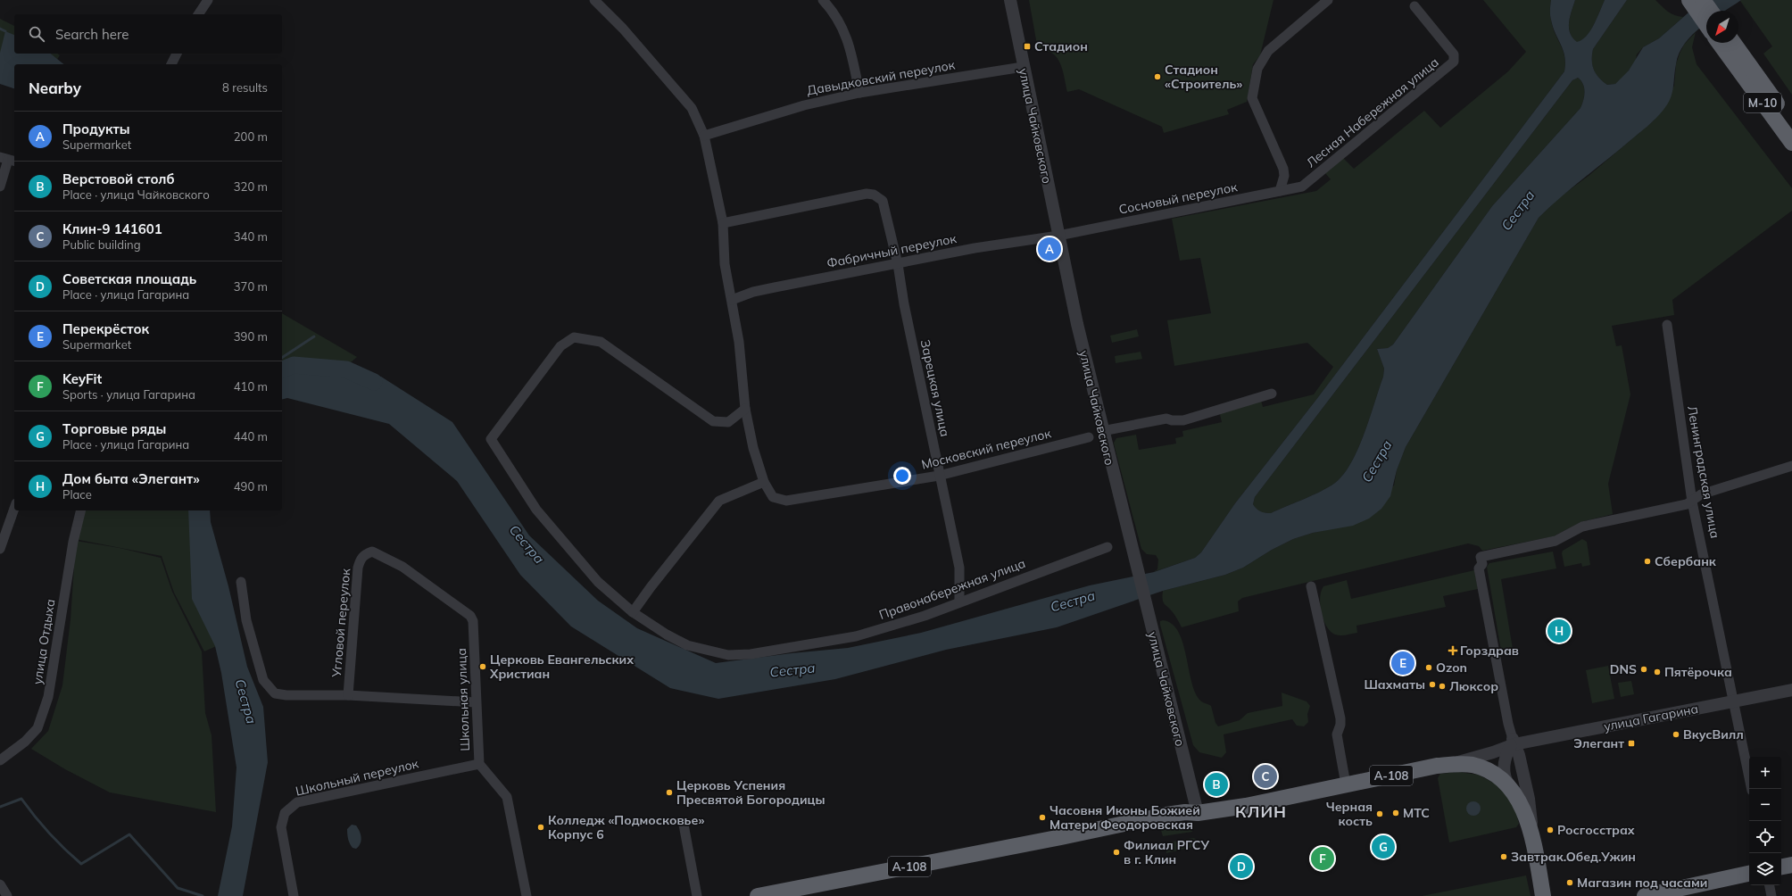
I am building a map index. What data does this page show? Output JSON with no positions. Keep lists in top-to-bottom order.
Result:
{
  "streets": {
    "highway": ["М-10", "улица Гагарина", "А-108"],
    "street": [
      "Давыдковский переулок",
      "Лесная Набережная улица",
      "улица Чайковского",
      "Сосновый переулок",
      "Фабричный переулок",
      "Зарецкая улица",
      "Московский переулок",
      "Ленинградская улица",
      "Правонабережная улица",
      "Угловой переулок",
      "улица Отдыха",
      "Школьная улица",
      "Школьный переулок"
    ]
  },
  "crossings": [
    ["Давыдковский переулок", "улица Чайковского"],
    ["Давыдковский переулок", "Московский переулок"],
    ["Лесная Набережная улица", "Сосновый переулок"],
    ["улица Чайковского", "Сосновый переулок"],
    ["улица Чайковского", "Фабричный переулок"],
    ["улица Чайковского", "улица Гагарина"],
    ["улица Чайковского", "А-108"],
    ["Сосновый переулок", "Фабричный переулок"],
    ["Фабричный переулок", "Зарецкая улица"],
    ["Фабричный переулок", "Московский переулок"],
    ["Зарецкая улица", "Московский переулок"],
    ["Зарецкая улица", "Правонабережная улица"],
    ["Московский переулок", "Правонабережная улица"],
    ["Ленинградская улица", "улица Гагарина"],
    ["Угловой переулок", "Школьная улица"],
    ["Школьная улица", "Школьный переулок"],
    ["улица Гагарина", "А-108"]
  ],
  "districts": ["КЛИН"],
  "water": ["Сестра"],
  "places": {
    "transit": ["Стадион", "Элегант"],
    "other": [
      "Стадион «Строитель»",
      "Сбербанк",
      "Церковь Евангельских Христиан",
      "Ozon",
      "DNS",
      "Пятёрочка",
      "Шахматы",
      "Люксор",
      "ВкусВилл",
      "Церковь Успения Пресвятой Богородицы",
      "МТС",
      "Черная кость",
      "Часовня Иконы Божией Матери Феодоровская",
      "Колледж «Подмосковье» Корпус 6",
      "Росгосстрах",
      "Филиал РГСУ в г. Клин",
      "Завтрак.Обед.Ужин",
      "Магазин под часами"
    ],
    "health": ["Горздрав"]
  },
  "north": "bottom left",
  "page": {
    "search": "Search here",
    "heading": ["Nearby", "8 results"],
    "list": [
      {
        "mark": "A",
        "name": "Продукты",
        "note": "Supermarket",
        "value": "200 m"
      },
      {
        "mark": "B",
        "name": "Верстовой столб",
        "note": "Place · улица Чайковского",
        "value": "320 m"
      },
      {
        "mark": "C",
        "name": "Клин-9 141601",
        "note": "Public building",
        "value": "340 m"
      },
      {
        "mark": "D",
        "name": "Советская площадь",
        "note": "Place · улица Гагарина",
        "value": "370 m"
      },
      {
        "mark": "E",
        "name": "Перекрёсток",
        "note": "Supermarket",
        "value": "390 m"
      },
      {
        "mark": "F",
        "name": "KeyFit",
        "note": "Sports · улица Гагарина",
        "value": "410 m"
      },
      {
        "mark": "G",
        "name": "Tорговые ряды",
        "note": "Place · улица Гагарина",
        "value": "440 m"
      },
      {
        "mark": "H",
        "name": "Дом быта «Элегант»",
        "note": "Place",
        "value": "490 m"
      }
    ],
    "pins": [
      "A",
      "H",
      "E",
      "C",
      "B",
      "G",
      "F",
      "D"
    ],
    "map_buttons": ["+", "−"]
  }
}
